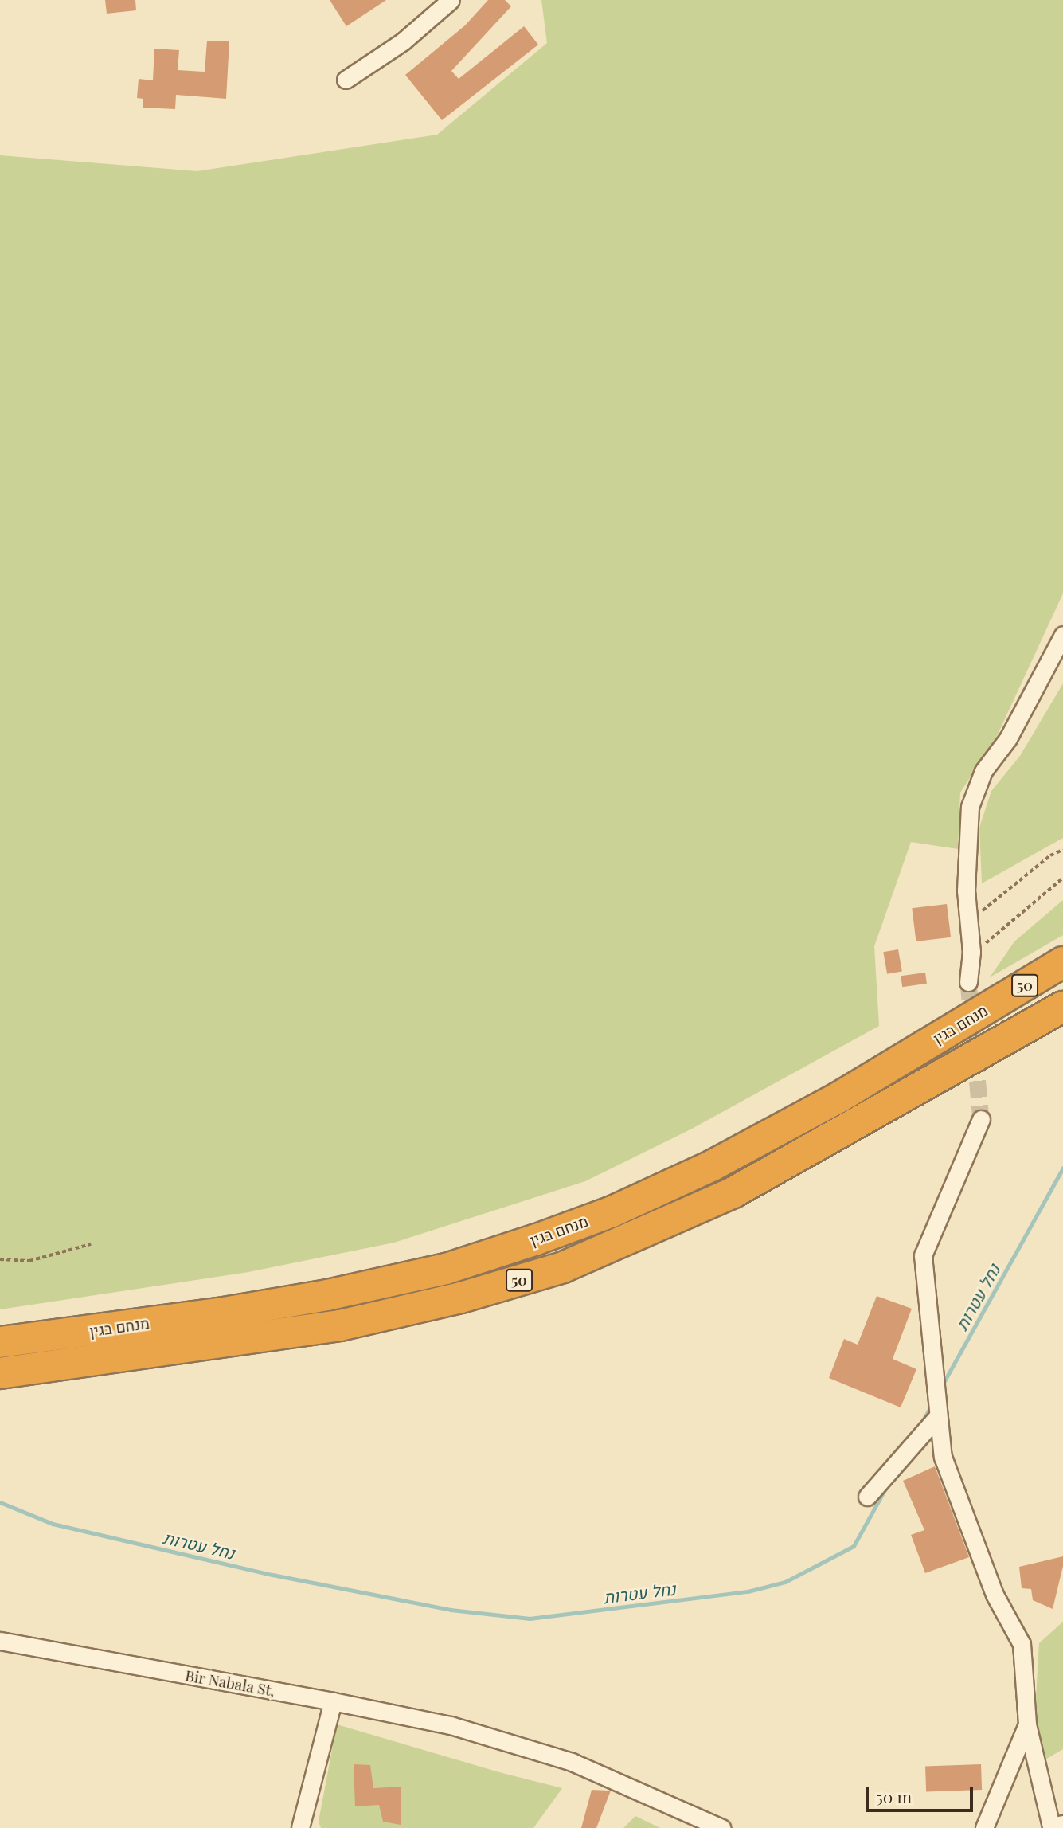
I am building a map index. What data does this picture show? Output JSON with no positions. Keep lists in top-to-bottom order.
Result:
{
  "streets": {
    "highway": ["50", "מנחם בגין"],
    "street": ["Bir Nabala St,"]
  },
  "water": ["נחל עטרות"],
  "scale_bar": "50 m"
}
